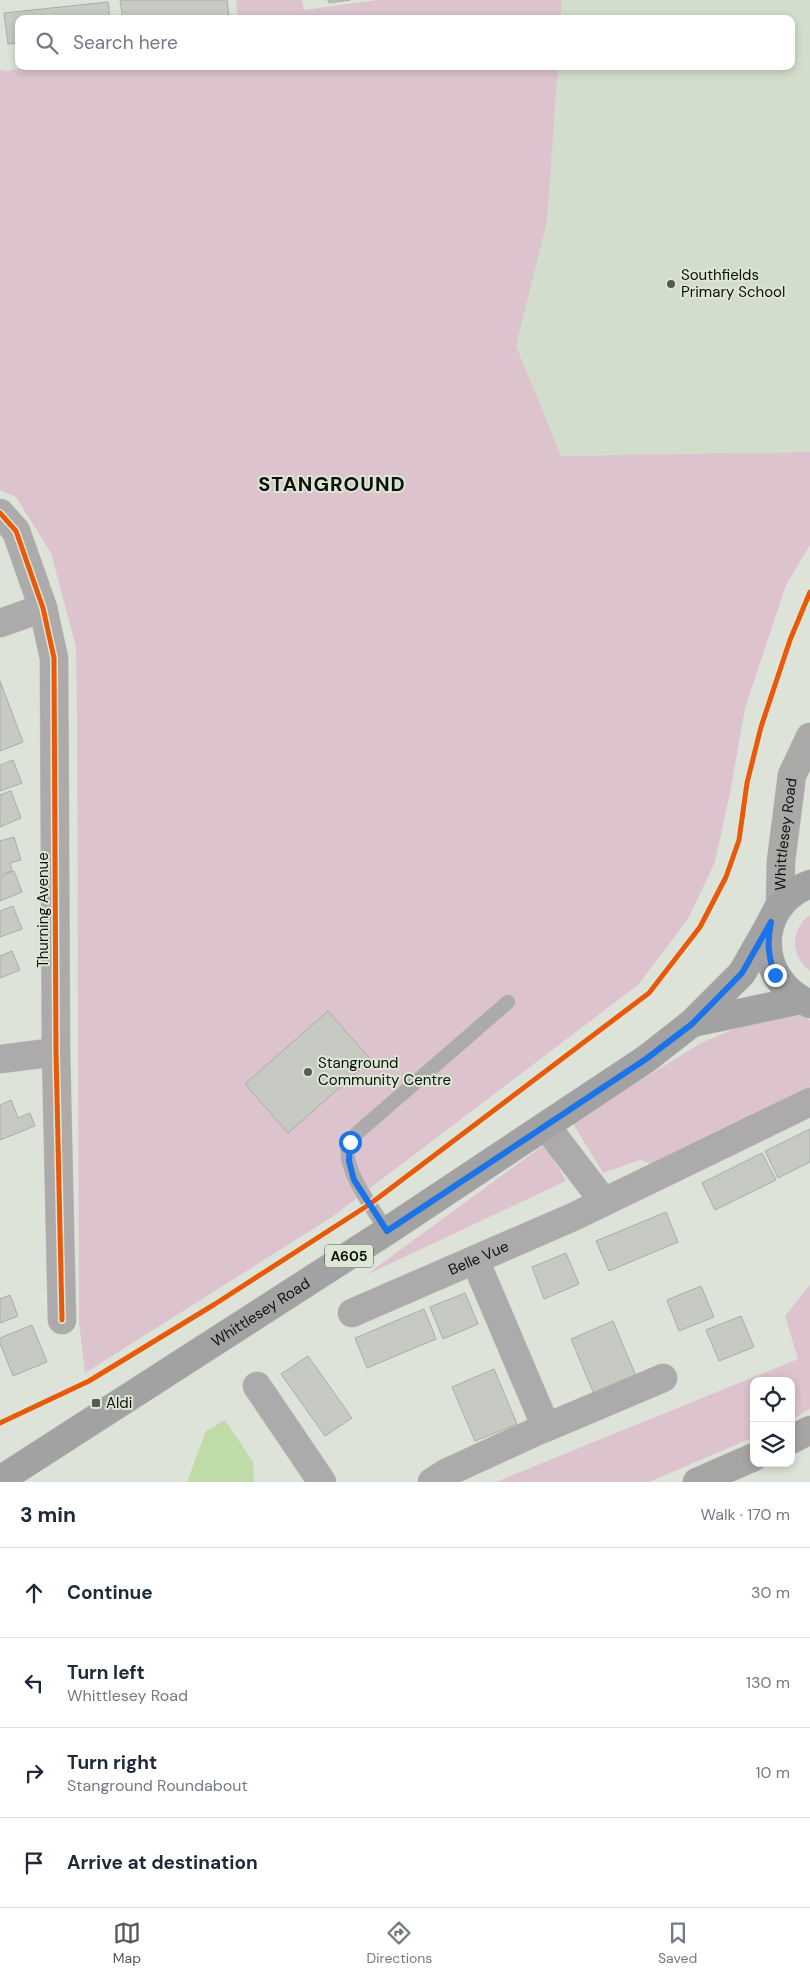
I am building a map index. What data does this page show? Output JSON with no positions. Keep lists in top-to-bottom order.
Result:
{
  "streets": {
    "main road": ["Whittlesey Road", "A605"],
    "street": ["Thurning Avenue", "Belle Vue"]
  },
  "crossings": [
    ["Whittlesey Road", "A605"]
  ],
  "districts": ["STANGROUND"],
  "places": {
    "other": ["Southfields Primary School", "Stanground Community Centre"],
    "transit": ["Aldi"]
  },
  "page": {
    "search": "Search here",
    "heading": ["3 min", "Walk · 170 m"],
    "list": [
      ["Continue", "30 m"],
      ["Turn left", "Whittlesey Road", "130 m"],
      ["Turn right", "Stanground Roundabout", "10 m"],
      "Arrive at destination"
    ],
    "nav": ["Map", "Directions", "Saved"]
  }
}
